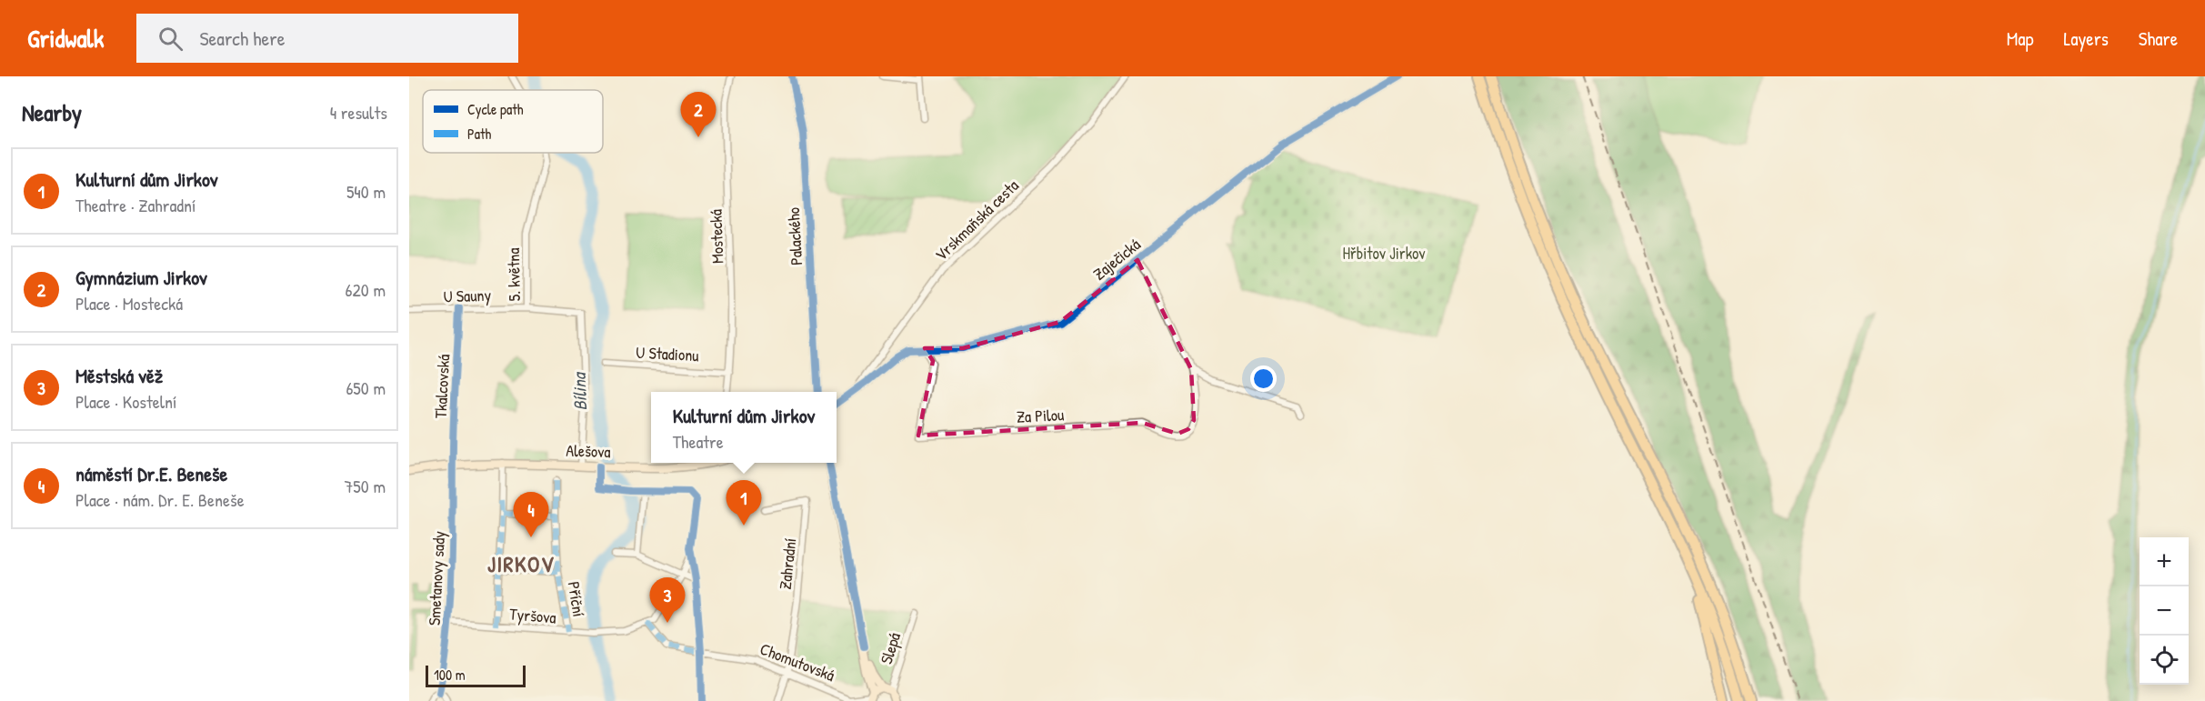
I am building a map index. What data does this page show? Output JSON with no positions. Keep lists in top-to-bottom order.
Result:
{
  "streets": {
    "street": [
      "Vrskmaňská cesta",
      "Mostecká",
      "Palackého",
      "Zaječická",
      "5. května",
      "U Sauny",
      "U Stadionu",
      "Tkalcovská",
      "Za Pilou",
      "Alešova",
      "Zahradní",
      "Smetanovy sady",
      "Příční",
      "Tyršova",
      "Slepá",
      "Chomutovská"
    ]
  },
  "crossings": [
    ["Vrskmaňská cesta", "Zaječická"],
    ["Mostecká", "U Stadionu"],
    ["Zaječická", "Za Pilou"],
    ["5. května", "U Sauny"],
    ["5. května", "Alešova"],
    ["U Sauny", "Tkalcovská"],
    ["Tkalcovská", "Alešova"],
    ["Tkalcovská", "Smetanovy sady"],
    ["Alešova", "Smetanovy sady"],
    ["Zahradní", "Chomutovská"],
    ["Smetanovy sady", "Tyršova"],
    ["Příční", "Tyršova"],
    ["Tyršova", "Chomutovská"]
  ],
  "districts": ["JIRKOV"],
  "water": ["Bílina"],
  "parks": ["Hřbitov Jirkov"],
  "legend": ["Cycle path", "Path"],
  "scale_bar": "100 m",
  "page": {
    "header": "Gridwalk",
    "search": "Search here",
    "nav": ["Map", "Layers", "Share"],
    "heading": ["Nearby", "4 results"],
    "pins": [
      "2",
      "1",
      "4",
      "3"
    ],
    "list": [
      {
        "mark": "1",
        "name": "Kulturní dům Jirkov",
        "note": "Theatre · Zahradní",
        "value": "540 m"
      },
      {
        "mark": "2",
        "name": "Gymnázium Jirkov",
        "note": "Place · Mostecká",
        "value": "620 m"
      },
      {
        "mark": "3",
        "name": "Městská věž",
        "note": "Place · Kostelní",
        "value": "650 m"
      },
      {
        "mark": "4",
        "name": "náměstí Dr.E. Beneše",
        "note": "Place · nám. Dr. E. Beneše",
        "value": "750 m"
      }
    ],
    "popup": ["Kulturní dům Jirkov", "Theatre"],
    "map_buttons": ["+", "−"],
    "scale": "100 m"
  }
}
